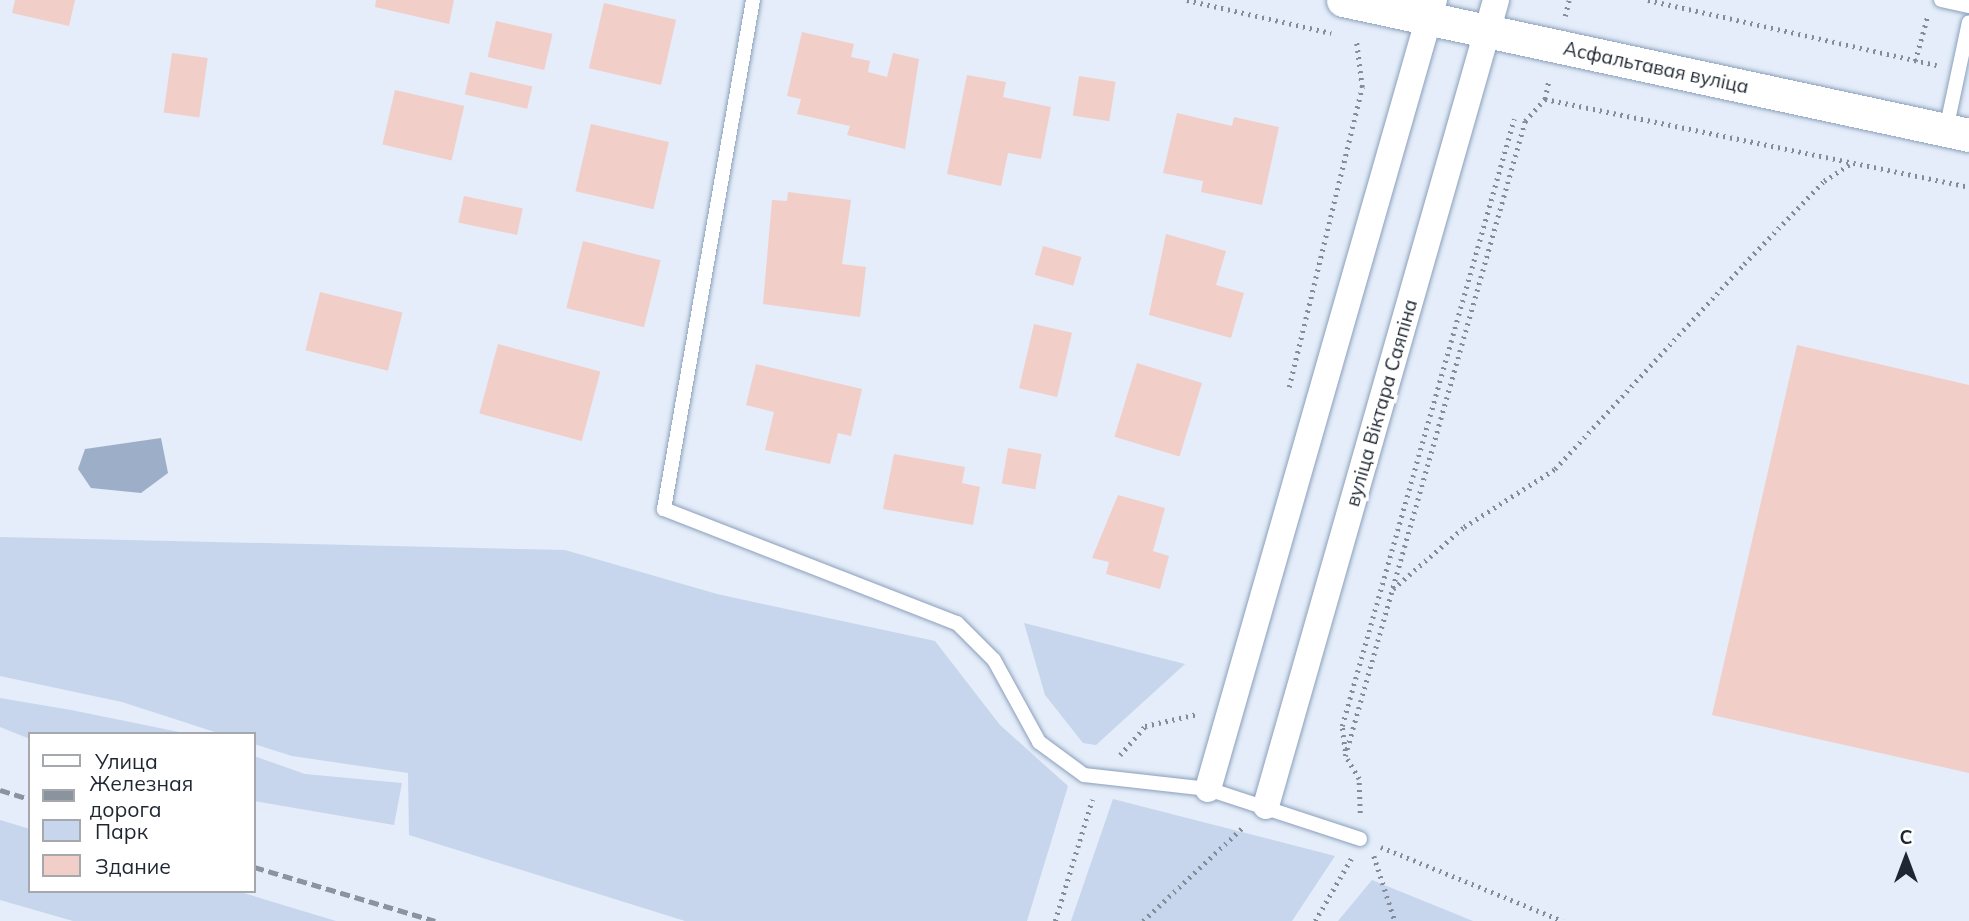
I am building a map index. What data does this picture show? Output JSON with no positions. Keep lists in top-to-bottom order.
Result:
{
  "streets": {
    "street": ["Асфальтавая вуліца", "вуліца Віктара Саяпіна"]
  },
  "crossings": [
    ["Асфальтавая вуліца", "вуліца Віктара Саяпіна"]
  ],
  "legend": [
    "Улица",
    "Железная дорога",
    "Парк",
    "Здание"
  ],
  "north": "top"
}
